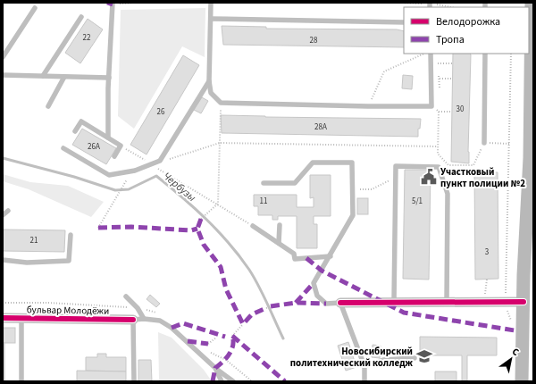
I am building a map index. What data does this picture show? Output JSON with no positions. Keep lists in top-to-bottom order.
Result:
{
  "streets": {
    "street": ["бульвар Молодёжи"]
  },
  "water": ["Чербузы"],
  "places": {
    "public building": ["Участковый пункт полиции №2"],
    "school or university": ["Новосибирский политехнический колледж"]
  },
  "house_numbers": [
    "22",
    "28",
    "30",
    "26",
    "28А",
    "26А",
    "11",
    "5/1",
    "21",
    "3"
  ],
  "legend": ["Велодорожка", "Тропа"],
  "north": "top right"
}
